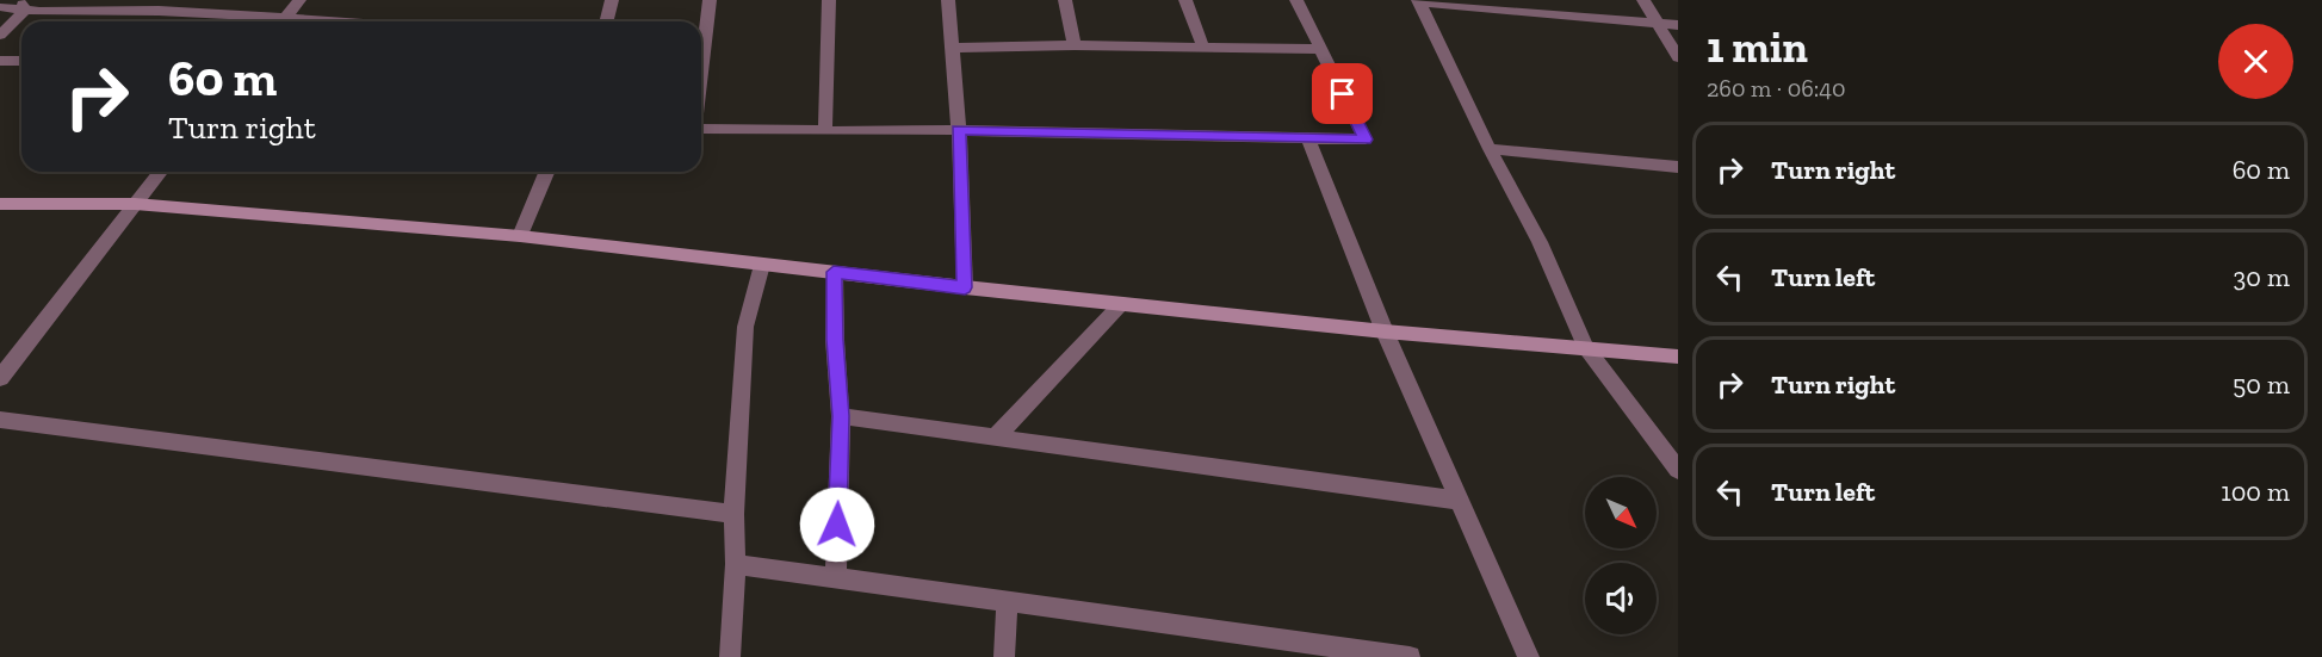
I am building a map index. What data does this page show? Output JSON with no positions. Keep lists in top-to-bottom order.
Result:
{
  "north": "bottom right",
  "page": {
    "heading": ["1 min", "260 m · 06:40"],
    "turn": ["60 m", "Turn right"],
    "list": [
      {
        "name": "Turn right",
        "value": "60 m"
      },
      {
        "name": "Turn left",
        "value": "30 m"
      },
      {
        "name": "Turn right",
        "value": "50 m"
      },
      {
        "name": "Turn left",
        "value": "100 m"
      }
    ]
  }
}
